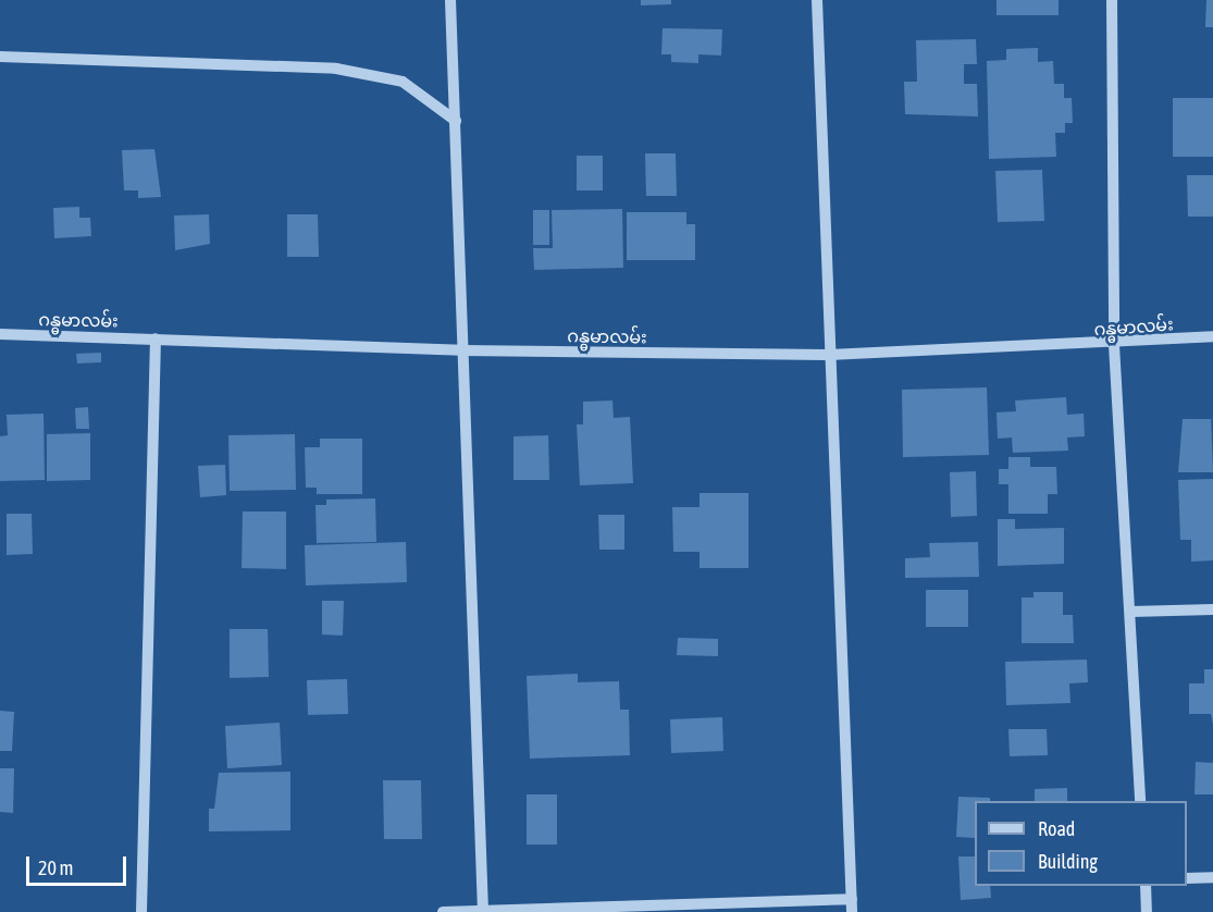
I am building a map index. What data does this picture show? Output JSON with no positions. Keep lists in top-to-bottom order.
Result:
{
  "streets": {
    "street": ["ဂန္ဓမာလမ်း"]
  },
  "legend": ["Road", "Building"],
  "scale_bar": "20 m"
}
